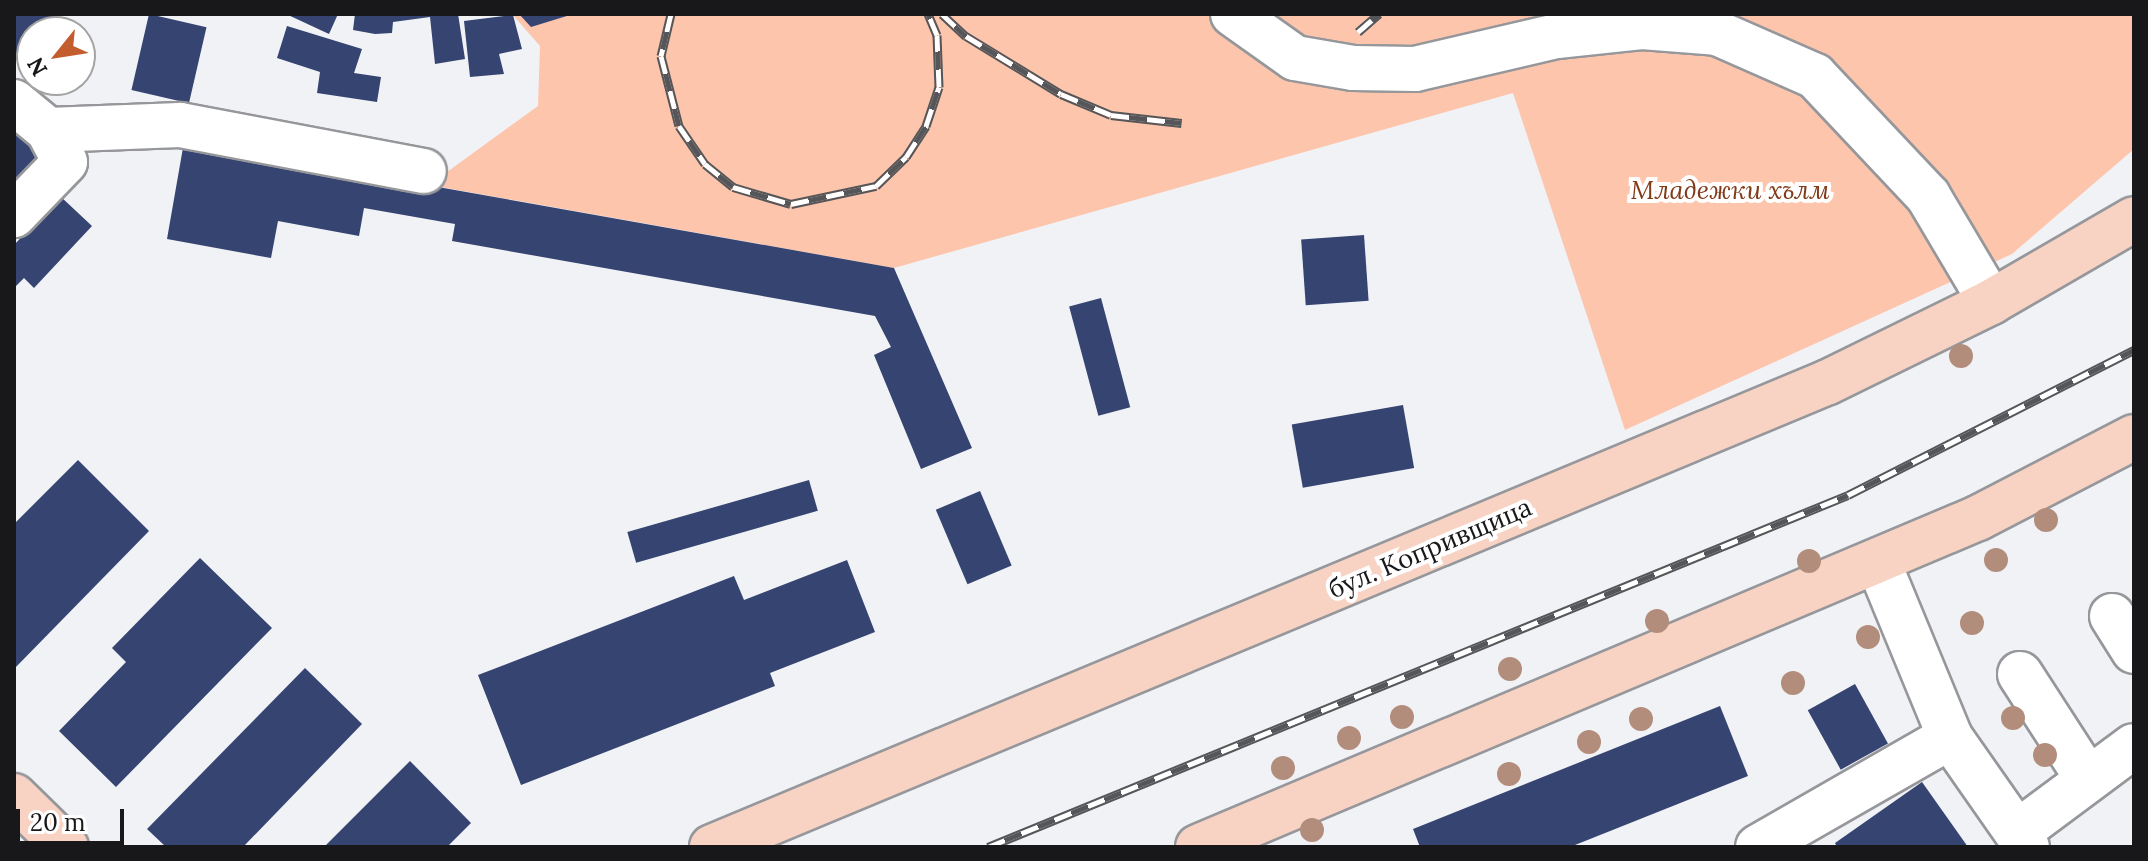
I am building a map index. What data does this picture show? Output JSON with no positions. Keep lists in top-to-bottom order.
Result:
{
  "streets": {
    "main road": ["бул. Копривщица"]
  },
  "parks": ["Младежки хълм"],
  "scale_bar": "20 m",
  "north": "bottom left"
}
